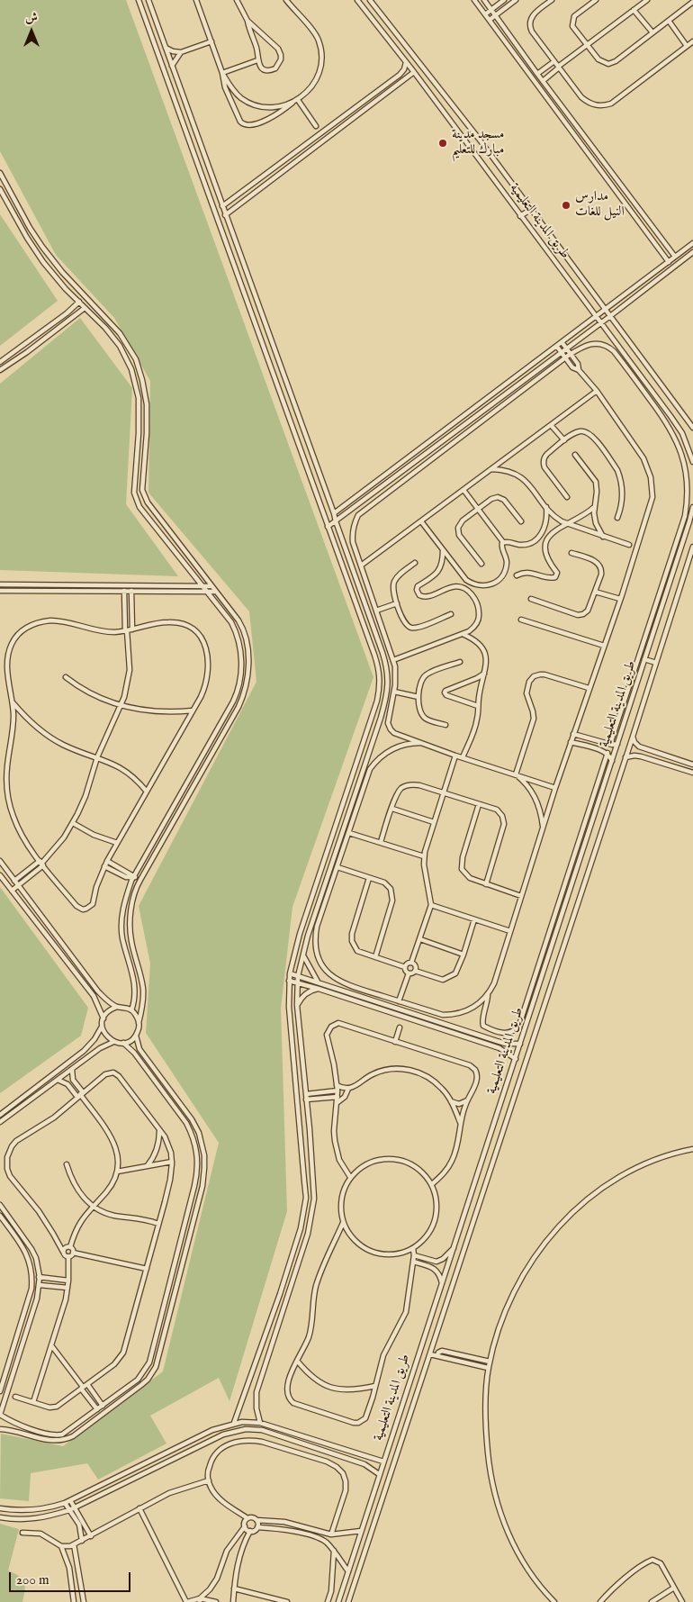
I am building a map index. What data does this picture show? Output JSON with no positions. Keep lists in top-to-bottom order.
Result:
{
  "streets": {
    "street": ["طريق المدينة التعليمية"]
  },
  "places": ["مسجد مدينة مبارك للتعليم", "مدارس النيل للغات"],
  "scale_bar": "200 m",
  "north": "top"
}
